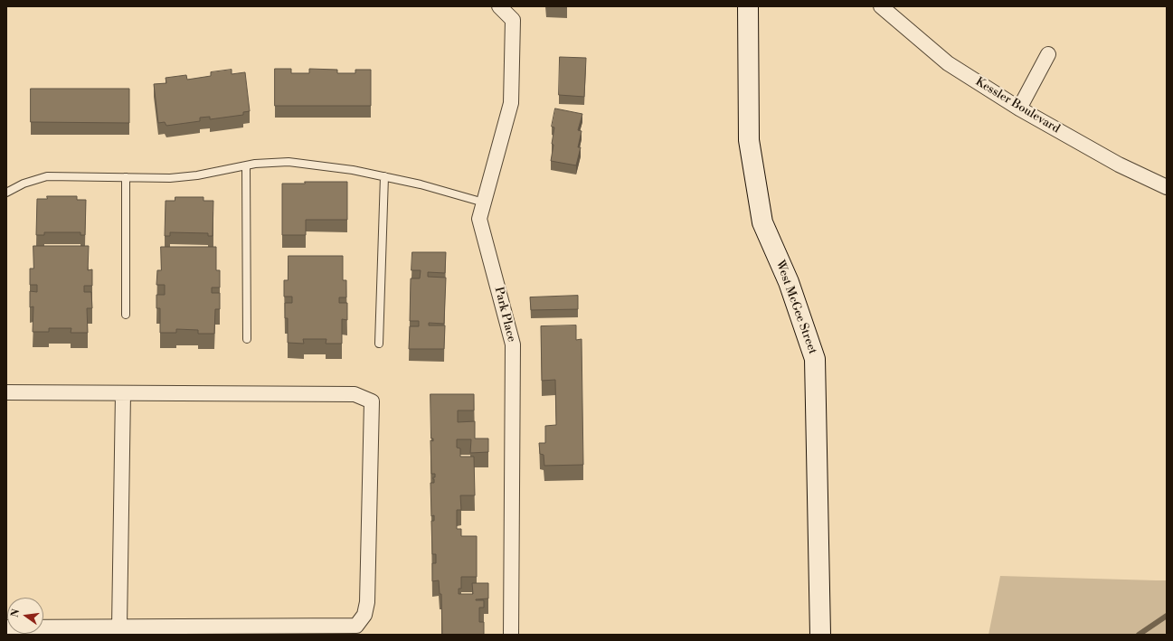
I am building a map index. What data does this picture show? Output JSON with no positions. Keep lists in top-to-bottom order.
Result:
{
  "streets": {
    "street": ["Kessler Boulevard", "West McGee Street", "Park Place"]
  },
  "north": "left"
}
